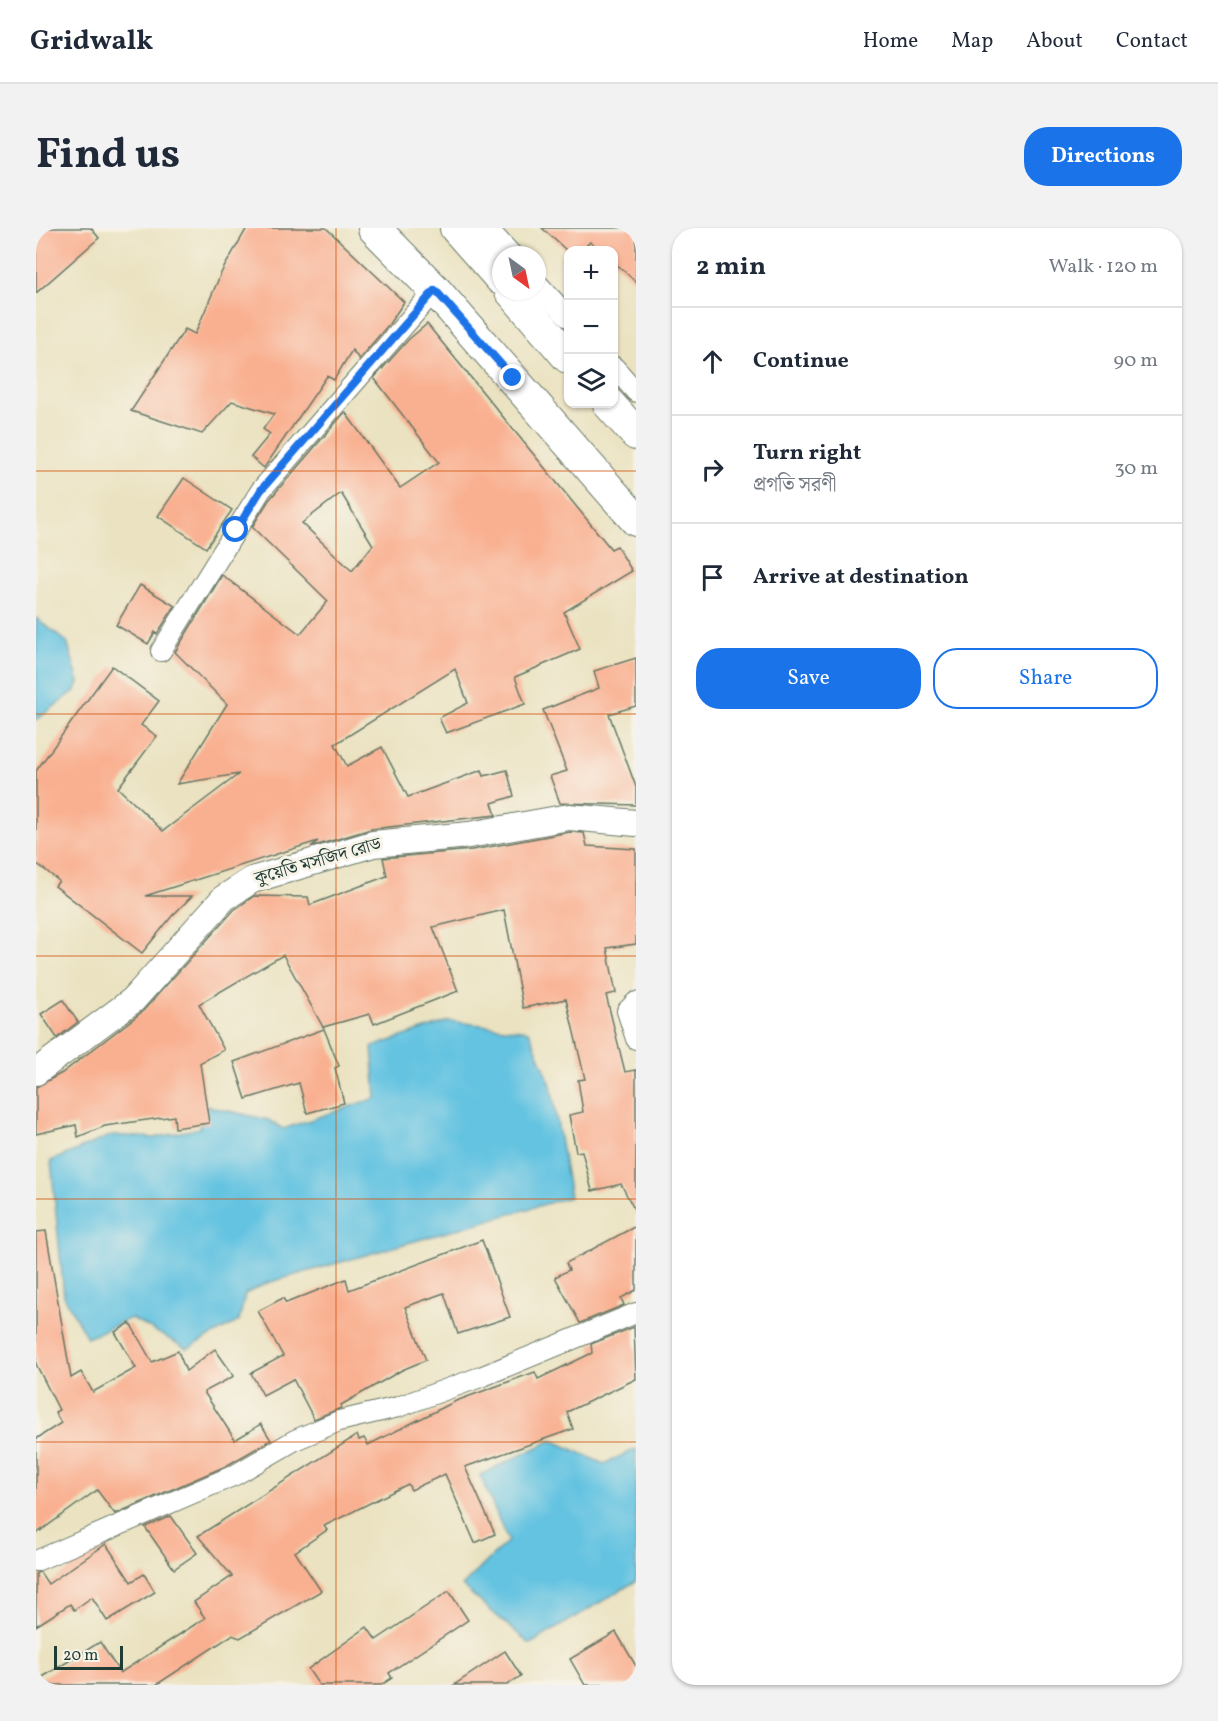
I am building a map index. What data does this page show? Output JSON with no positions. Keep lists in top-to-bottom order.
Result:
{
  "streets": {
    "street": ["কুয়েতি মসজিদ রোড"]
  },
  "scale_bar": "20 m",
  "north": "bottom right",
  "page": {
    "header": "Gridwalk",
    "nav": [
      "Home",
      "Map",
      "About",
      "Contact"
    ],
    "title": "Find us",
    "buttons": [
      "Directions",
      ["Save", "Share"]
    ],
    "heading": ["2 min", "Walk · 120 m"],
    "map_buttons": ["+", "−"],
    "list": [
      ["Continue", "90 m"],
      ["Turn right", "প্রগতি সরণী", "30 m"],
      "Arrive at destination"
    ],
    "scale": "20 m"
  }
}
